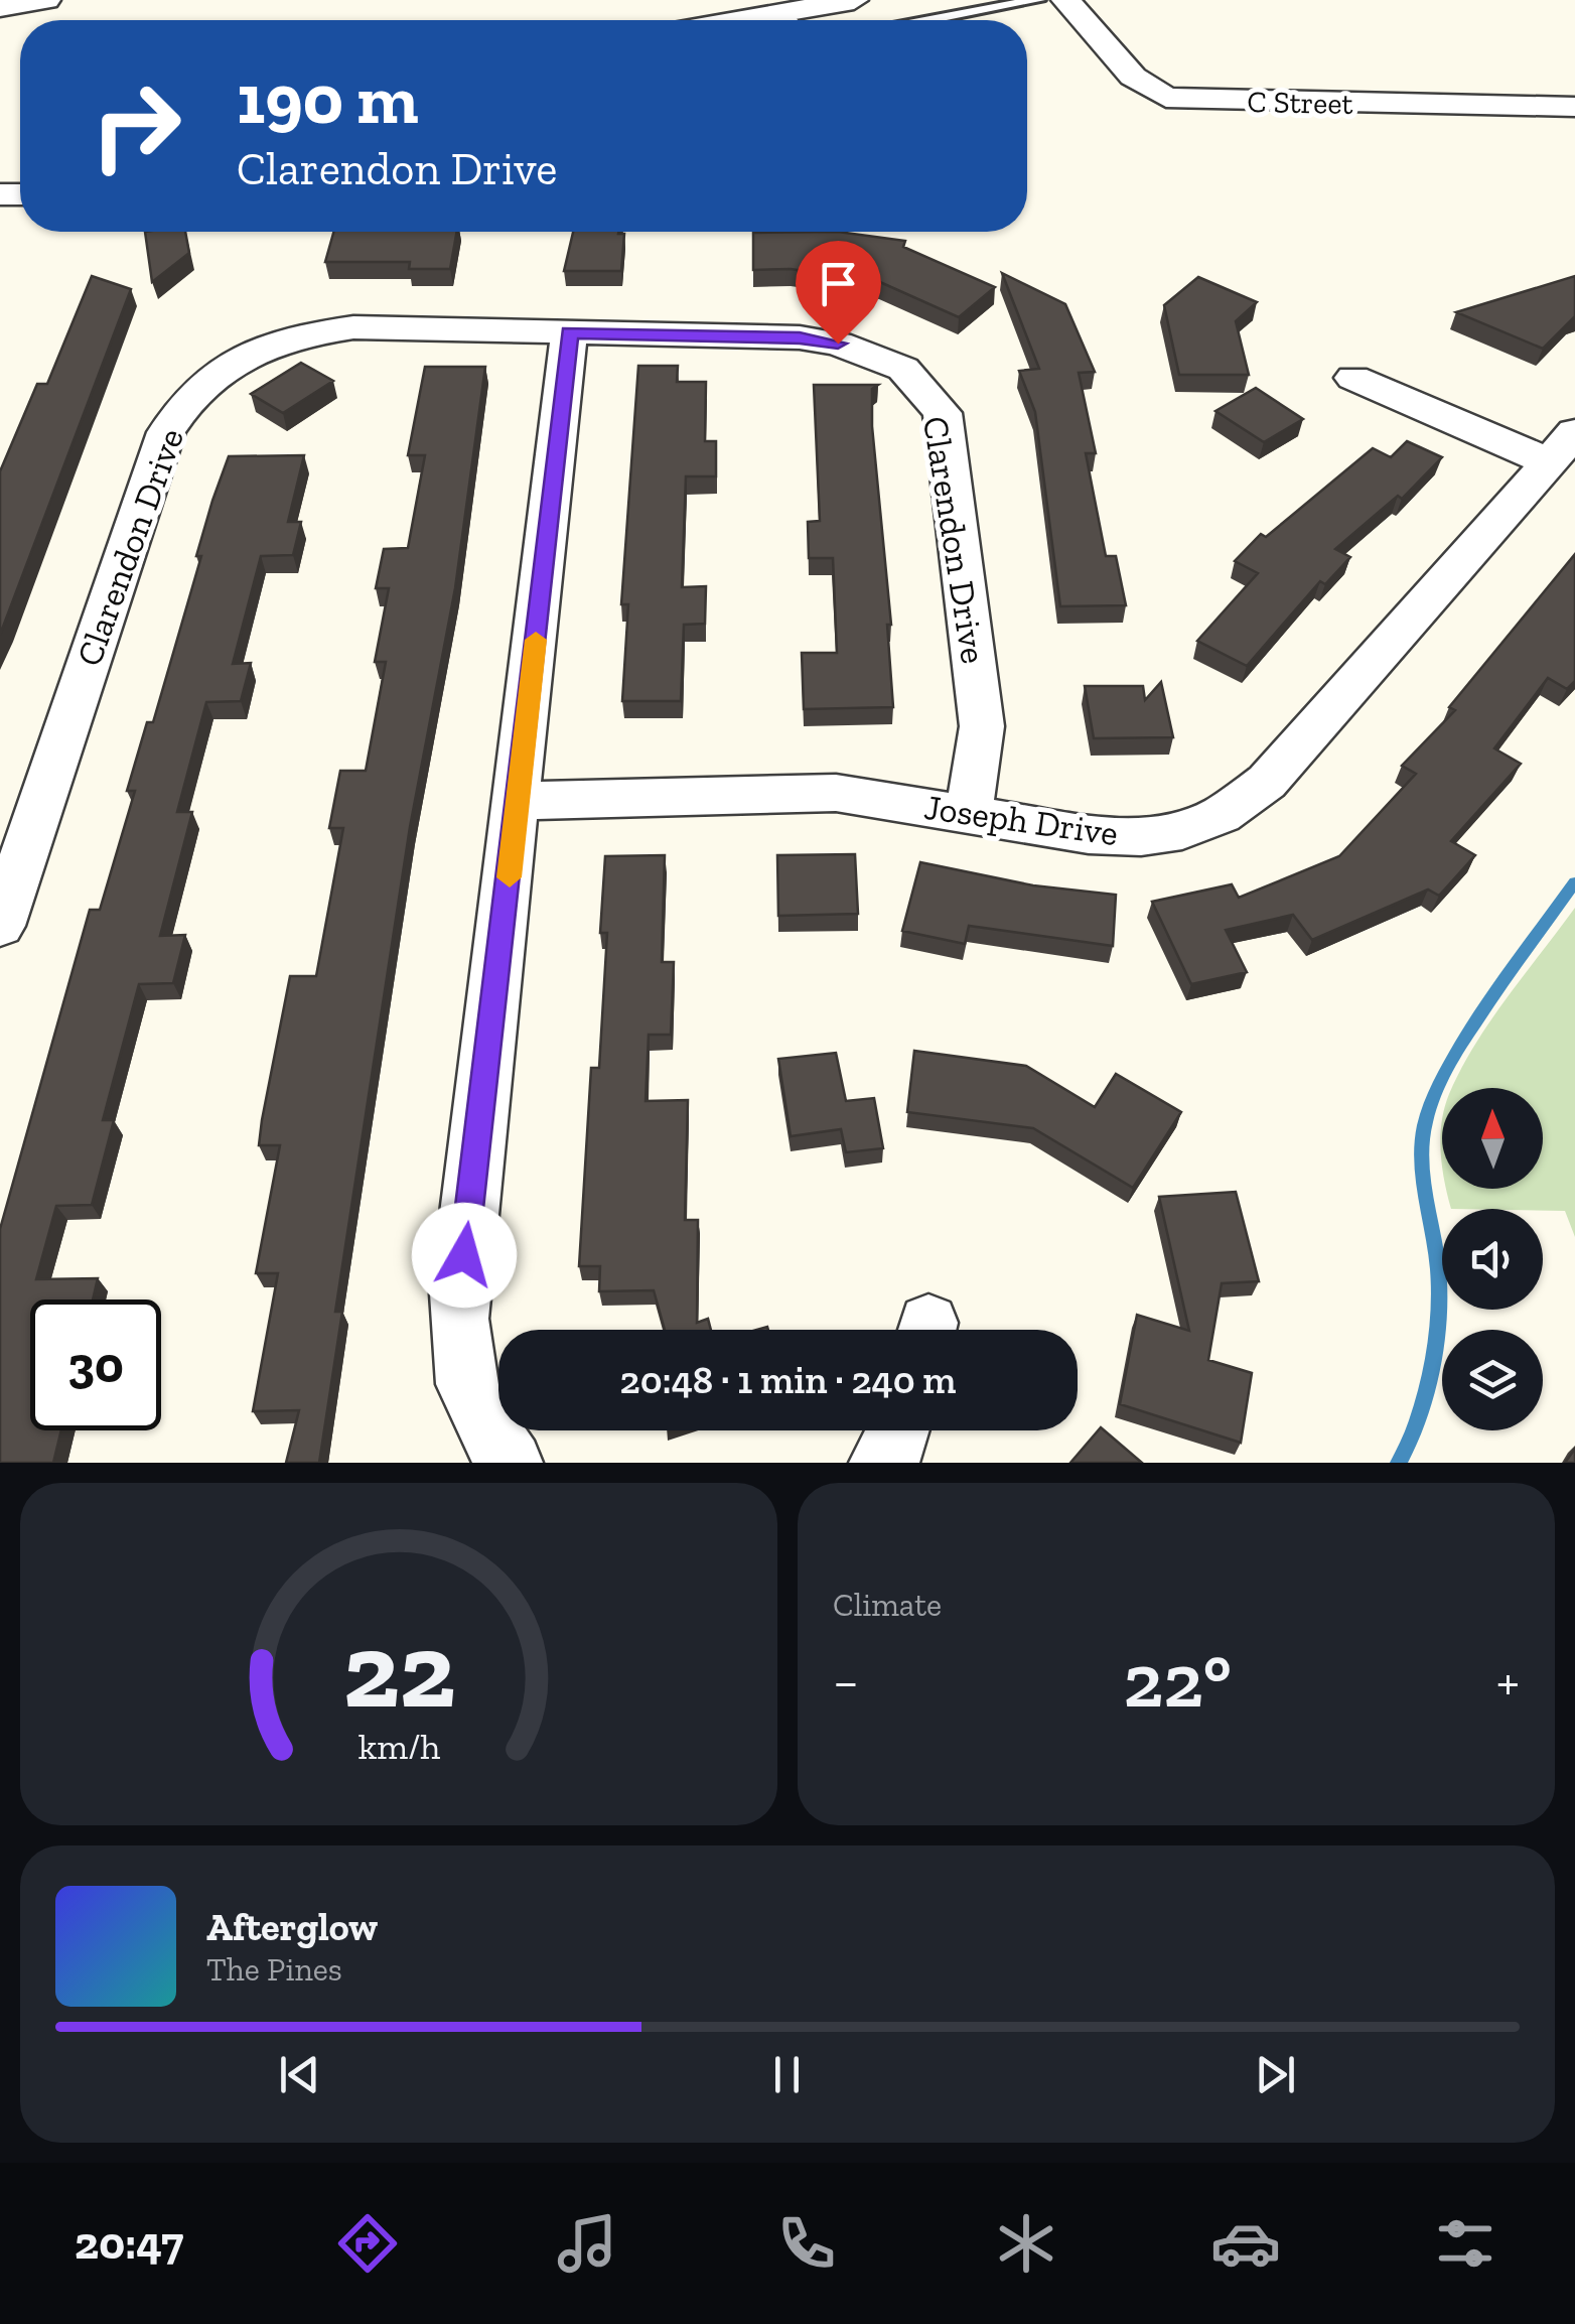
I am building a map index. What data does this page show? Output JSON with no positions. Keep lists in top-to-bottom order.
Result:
{
  "streets": {
    "street": ["C Street", "Clarendon Drive", "Joseph Drive"]
  },
  "crossings": [
    ["Clarendon Drive", "Joseph Drive"]
  ],
  "north": "top",
  "page": {
    "turn": ["190 m", "Clarendon Drive"],
    "limit": "30",
    "trip": "20:48 · 1 min · 240 m",
    "tile": "Climate",
    "heat": ["−", "22°", "+"],
    "song": ["Afterglow", "The Pines"],
    "tabs": "20:47",
    "gauge": ["22", "km/h"]
  }
}
